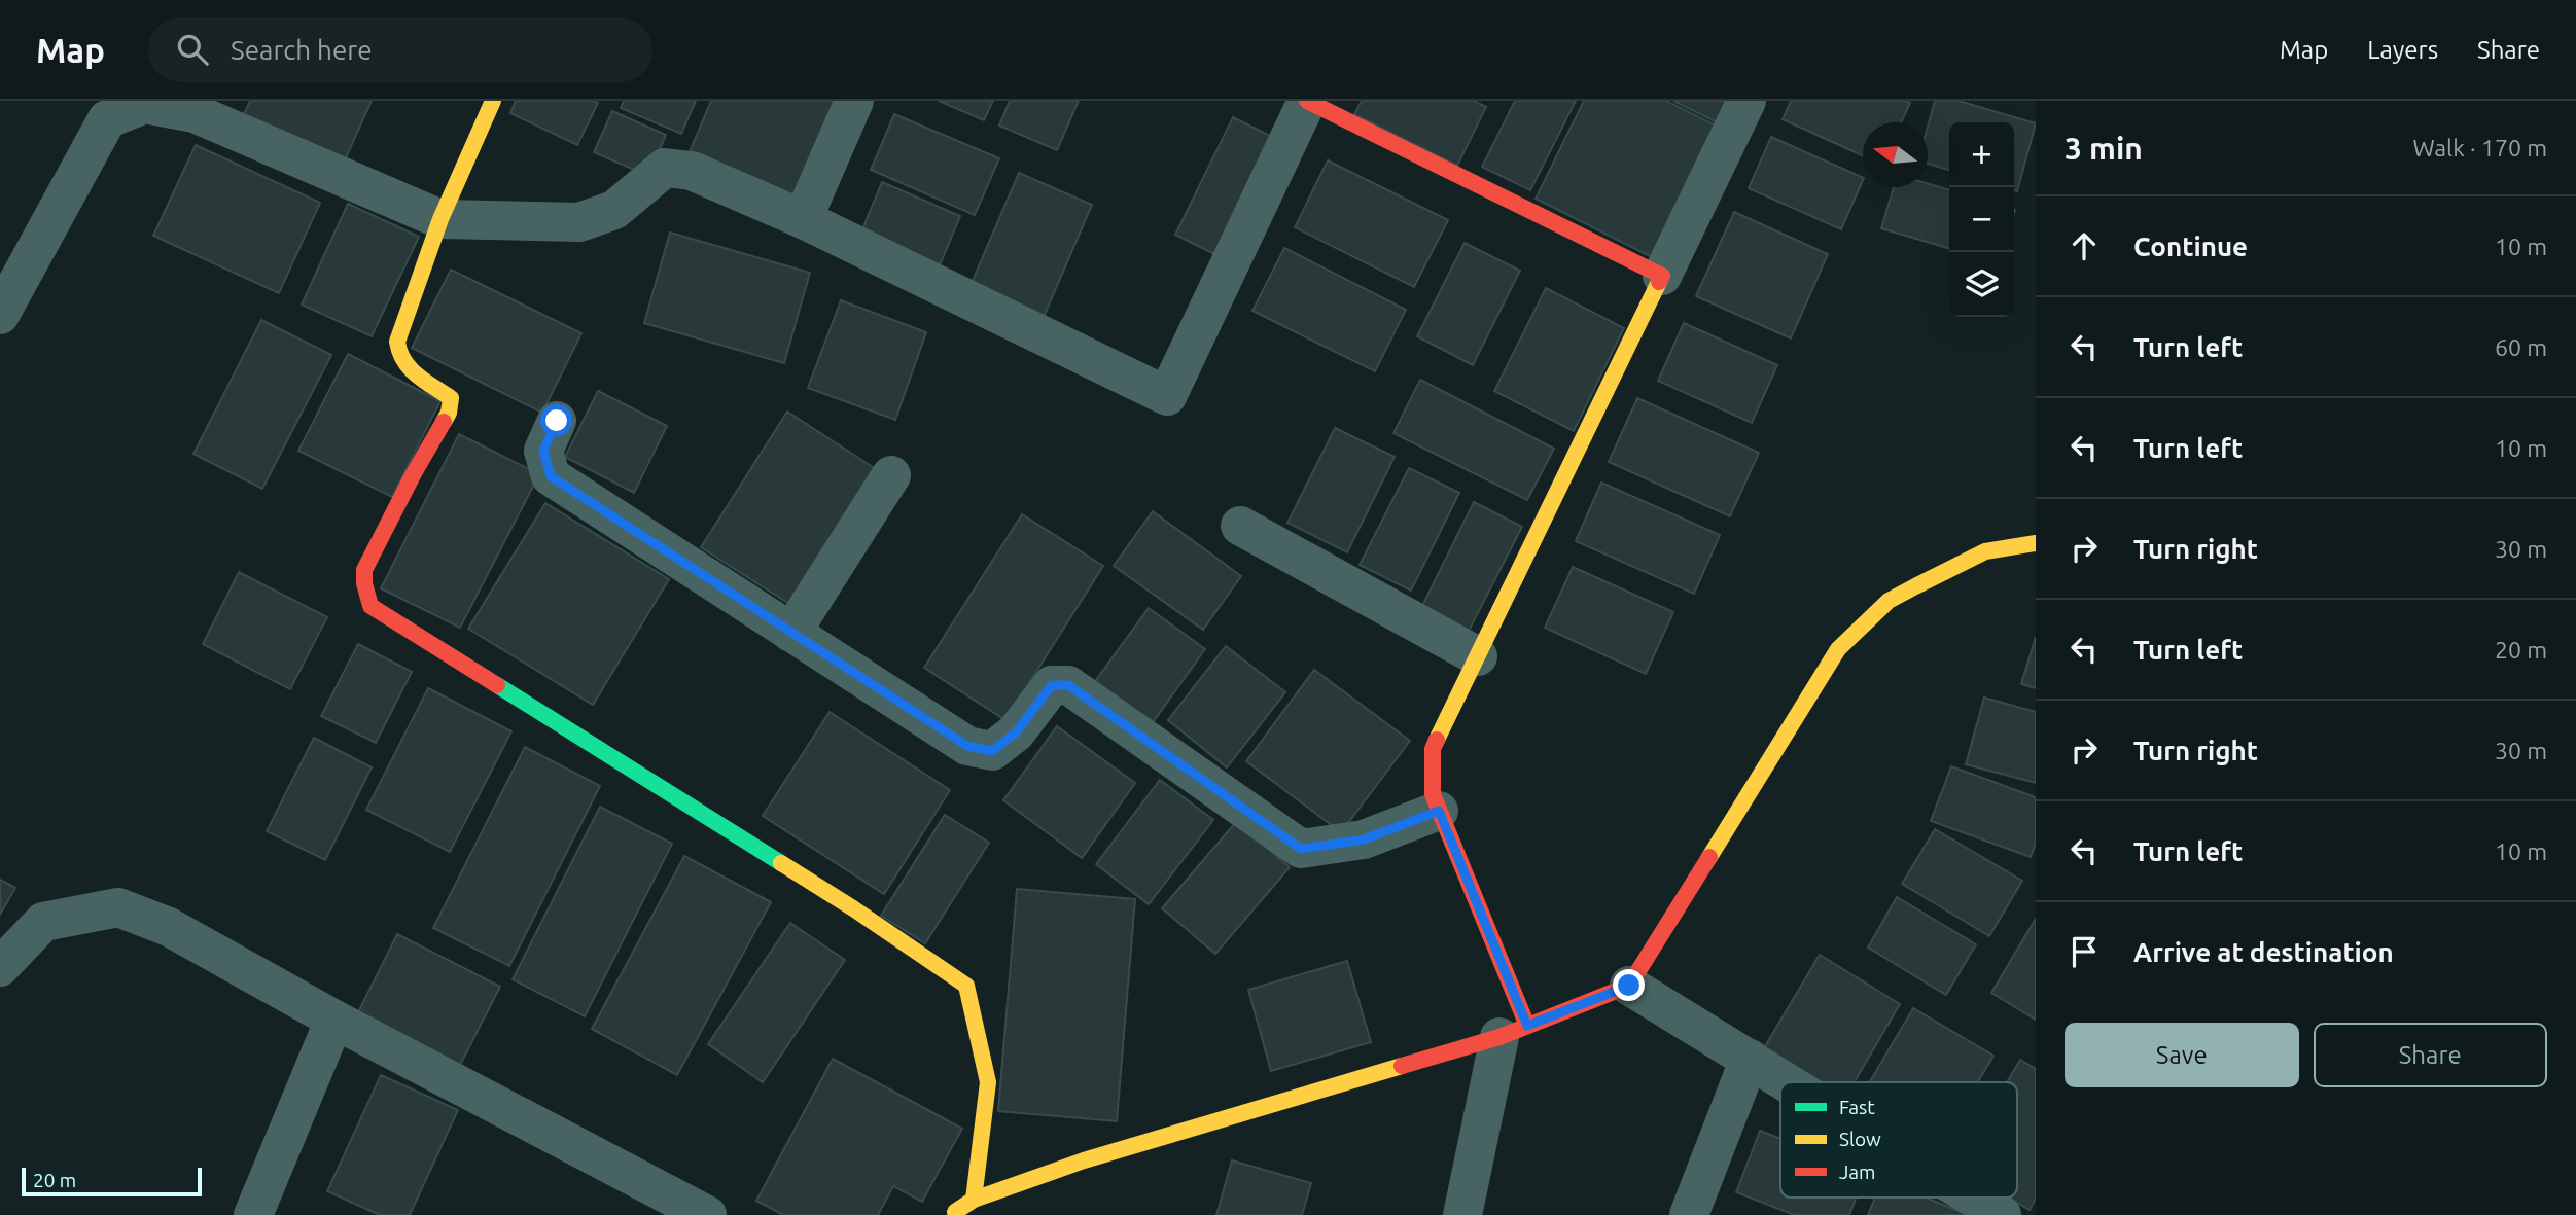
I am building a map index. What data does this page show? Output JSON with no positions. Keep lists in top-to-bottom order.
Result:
{
  "legend": ["Fast", "Slow", "Jam"],
  "scale_bar": "20 m",
  "north": "left",
  "page": {
    "header": "Map",
    "search": "Search here",
    "nav": ["Map", "Layers", "Share"],
    "heading": ["3 min", "Walk · 170 m"],
    "map_buttons": ["+", "−"],
    "list": [
      ["Continue", "10 m"],
      ["Turn left", "60 m"],
      ["Turn left", "10 m"],
      ["Turn right", "30 m"],
      ["Turn left", "20 m"],
      ["Turn right", "30 m"],
      ["Turn left", "10 m"],
      "Arrive at destination"
    ],
    "buttons": ["Save", "Share"],
    "scale": "20 m"
  }
}
